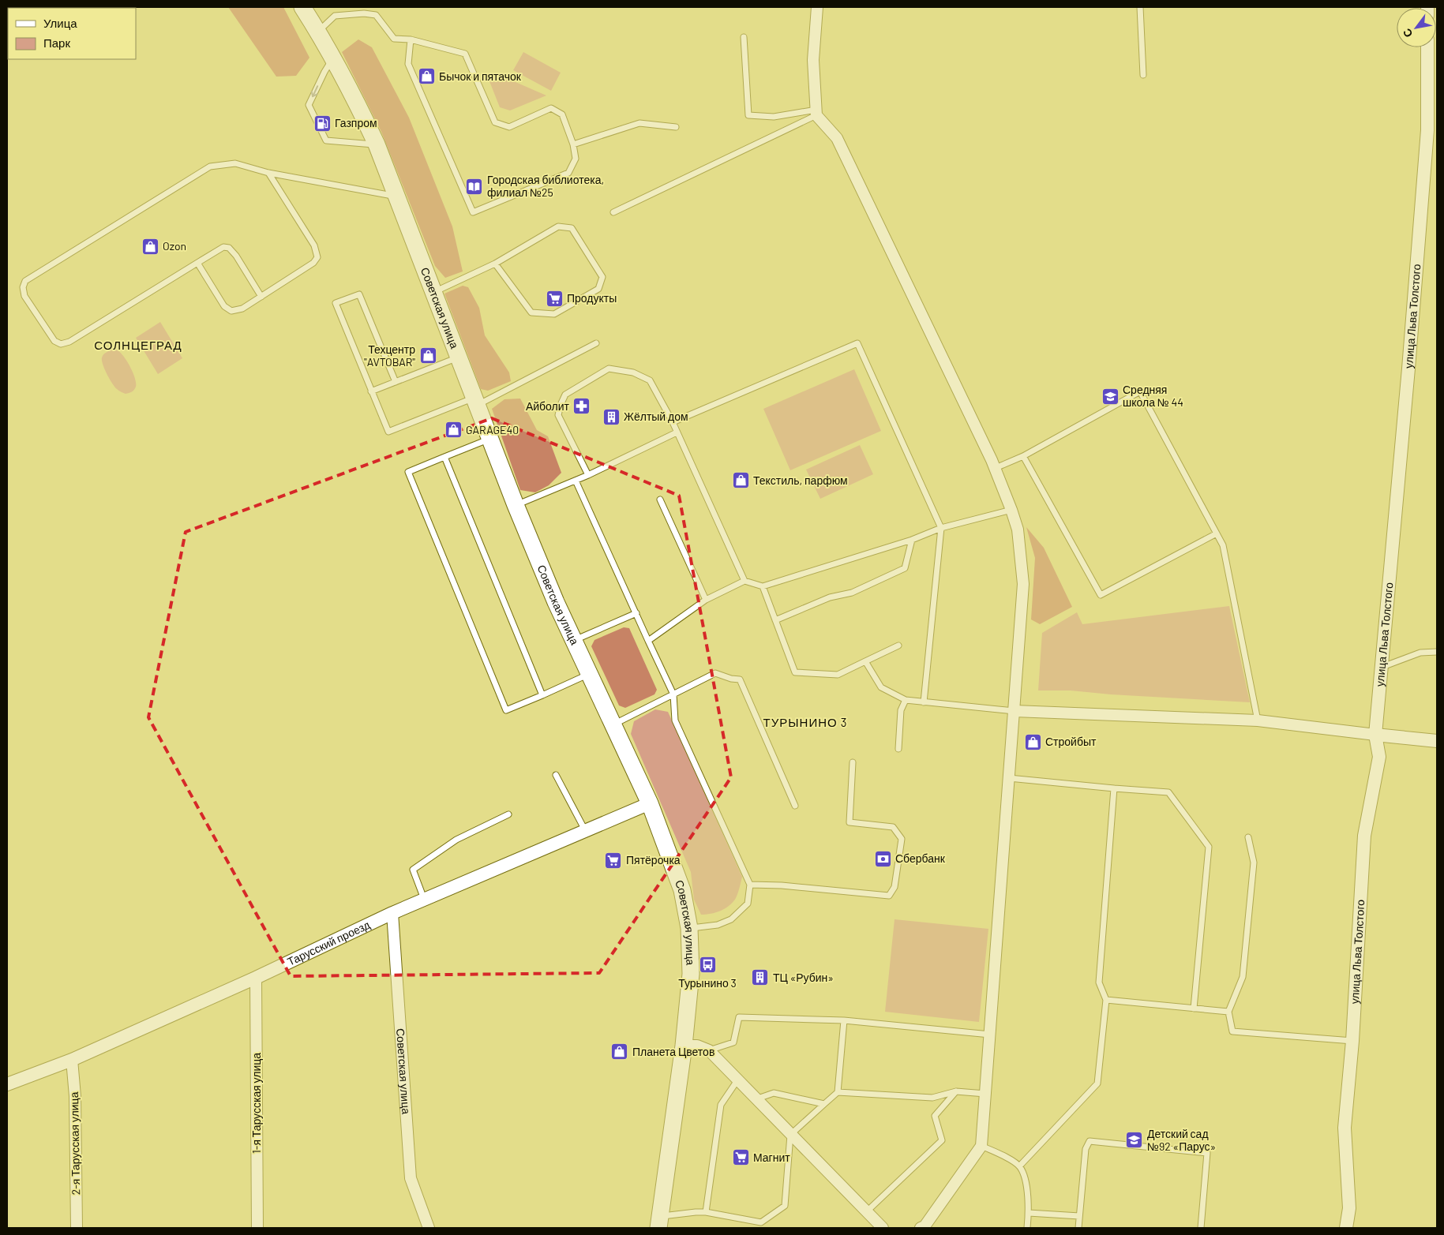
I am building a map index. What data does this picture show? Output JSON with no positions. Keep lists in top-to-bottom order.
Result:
{
  "streets": {
    "main road": ["Советская улица"],
    "street": [
      "улица Льва Толстого",
      "Тарусский проезд",
      "1-я Тарусская улица",
      "2-я Тарусская улица"
    ]
  },
  "crossings": [
    ["Советская улица", "Тарусский проезд"],
    ["Тарусский проезд", "1-я Тарусская улица"],
    ["Тарусский проезд", "2-я Тарусская улица"]
  ],
  "districts": ["СОЛНЦЕГРАД", "ТУРЫНИНО 3"],
  "places": {
    "shop": [
      "Бычок и пятачок",
      "Ozon",
      "Техцентр \"AVTOBAR\"",
      "GARAGE40",
      "Текстиль, парфюм",
      "Стройбыт",
      "Планета Цветов"
    ],
    "fuel station": ["Газпром"],
    "library": ["Городская библиотека, филиал №25"],
    "supermarket": ["Продукты", "Пятёрочка", "Магнит"],
    "school or university": ["Средняя школа № 44", "Детский сад №92 «Парус»"],
    "pharmacy": ["Айболит"],
    "building": ["Жёлтый дом", "ТЦ «Рубин»"],
    "bank": ["Сбербанк"],
    "bus stop": ["Турынино 3"]
  },
  "legend": ["Улица", "Парк"],
  "north": "bottom left"
}
